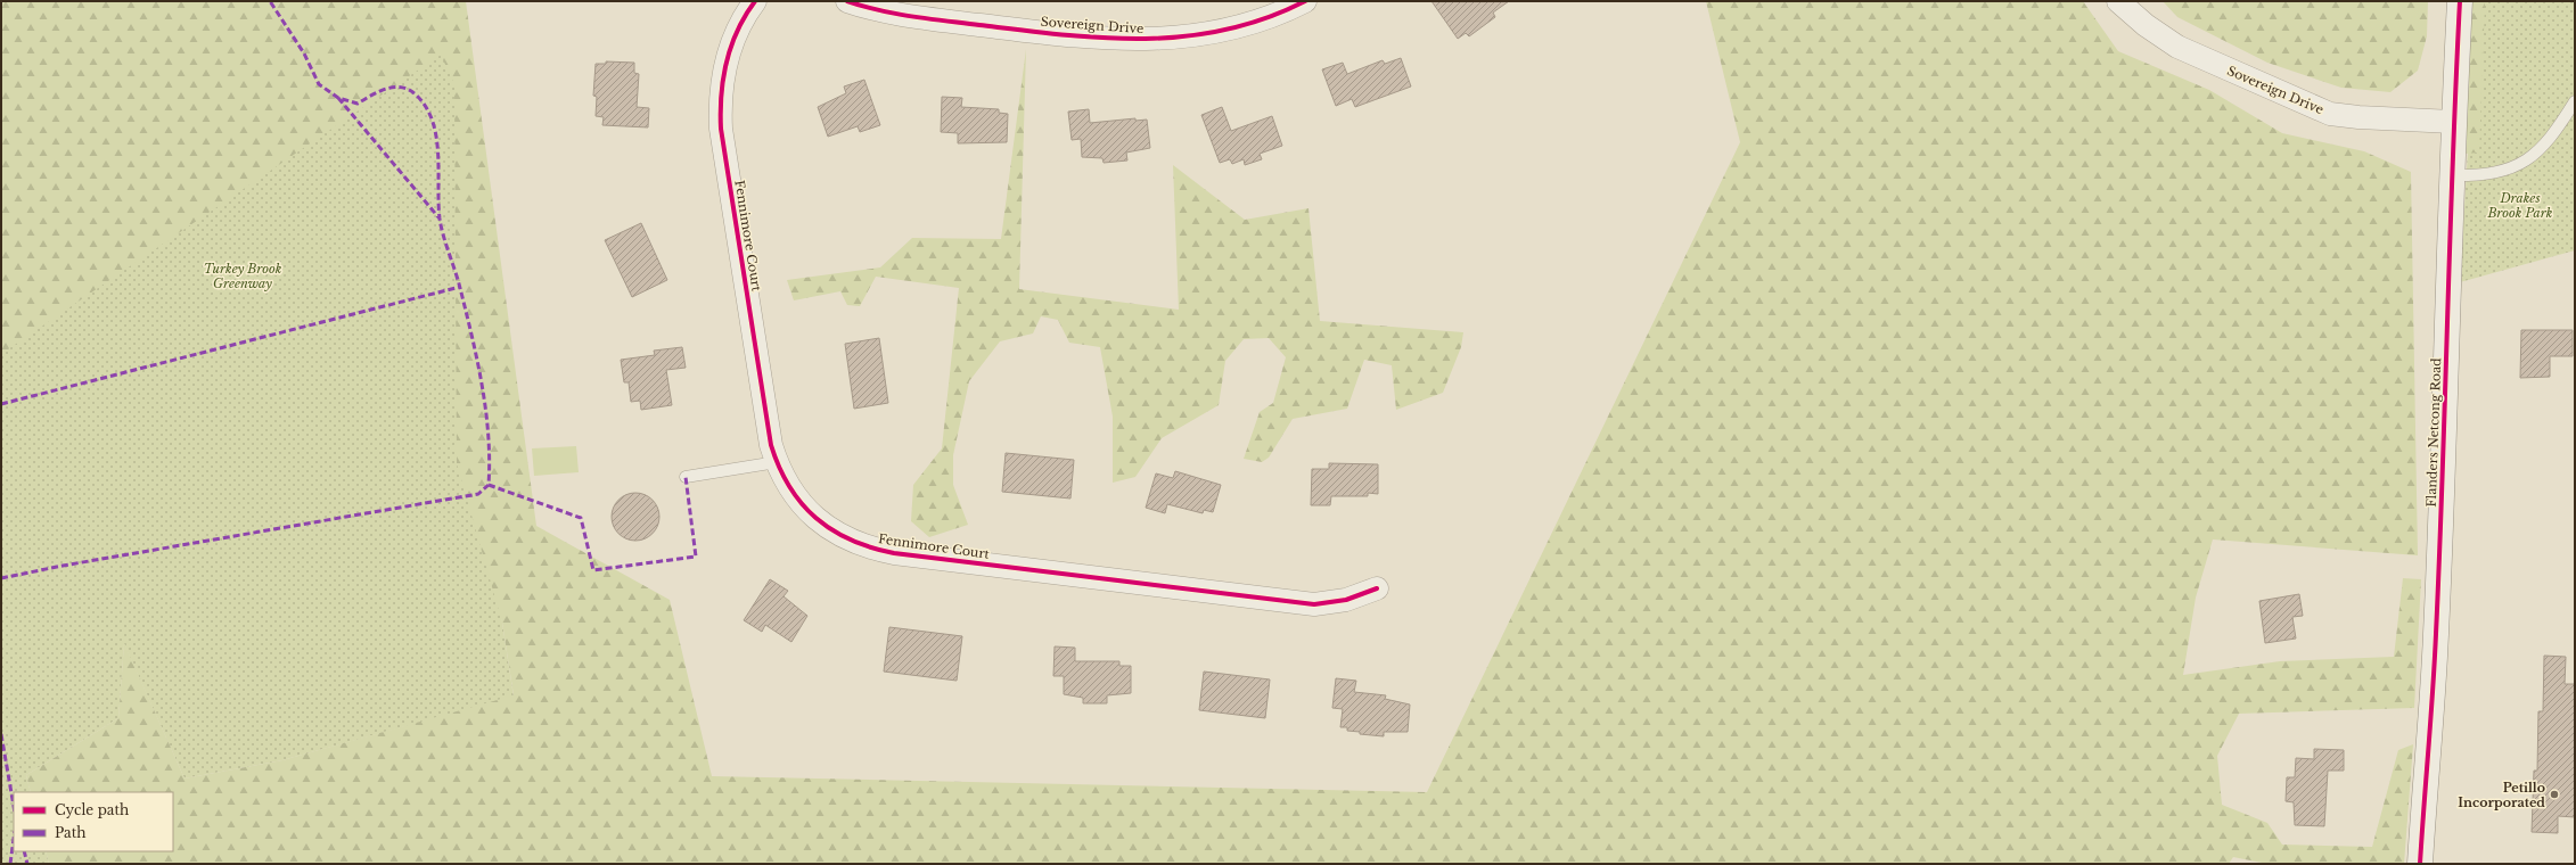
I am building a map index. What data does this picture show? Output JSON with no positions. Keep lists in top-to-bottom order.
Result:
{
  "streets": {
    "street": ["Sovereign Drive", "Fennimore Court", "Flanders Netcong Road"]
  },
  "crossings": [
    ["Sovereign Drive", "Flanders Netcong Road"]
  ],
  "parks": ["Drakes Brook Park", "Turkey Brook Greenway"],
  "places": ["Petillo Incorporated"],
  "legend": ["Cycle path", "Path"]
}
